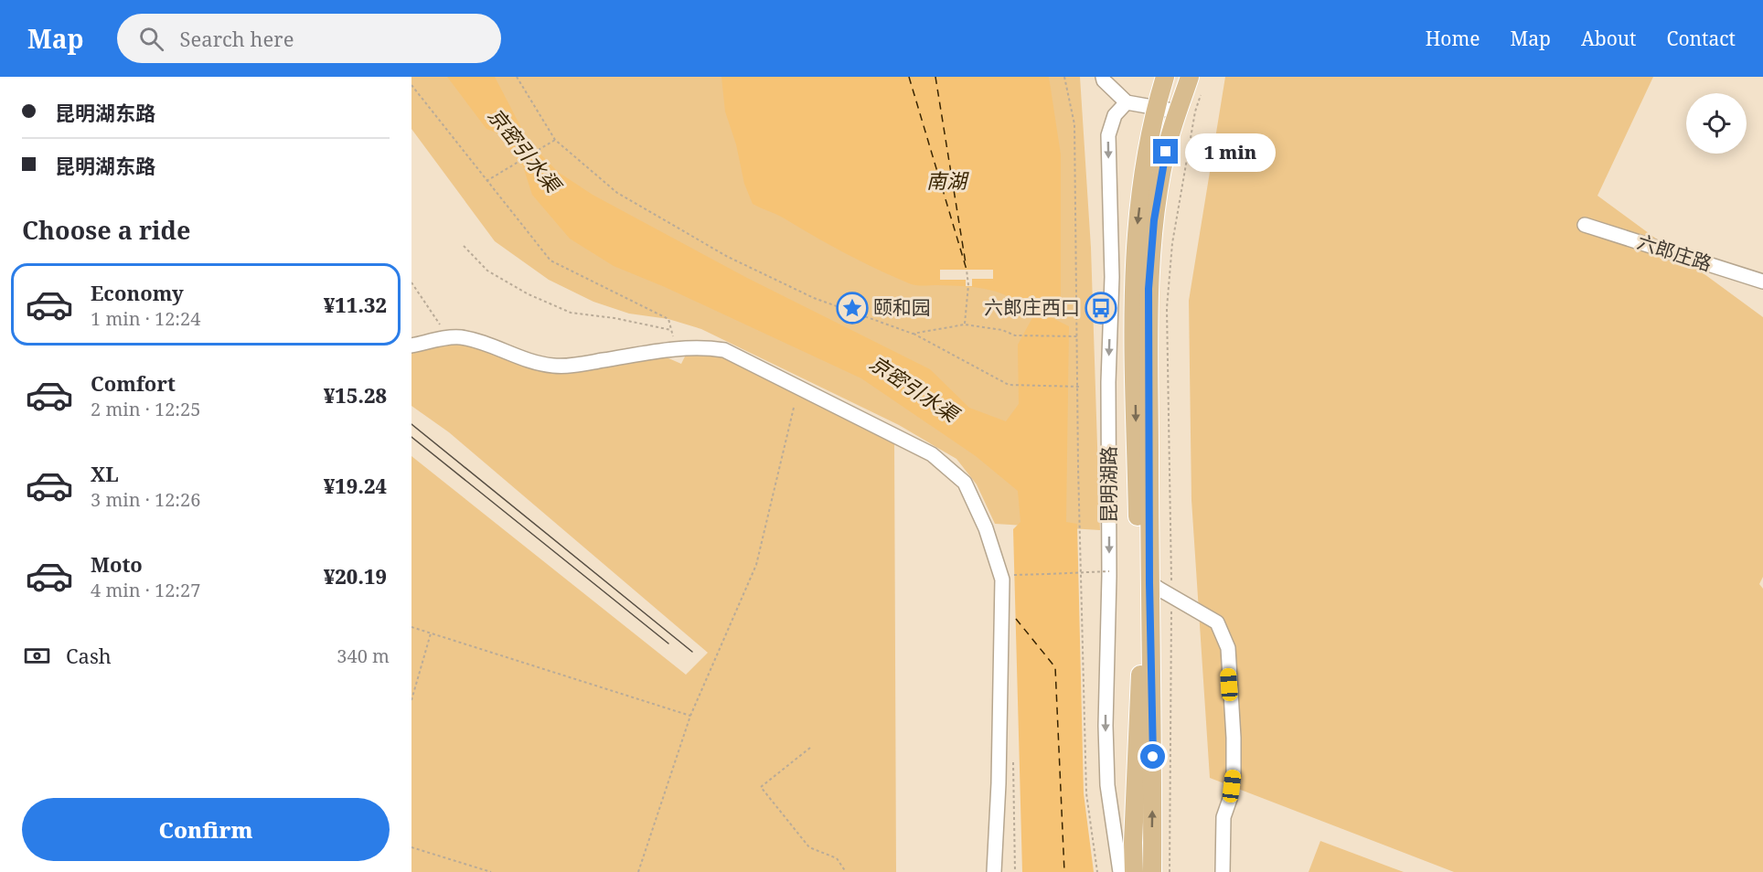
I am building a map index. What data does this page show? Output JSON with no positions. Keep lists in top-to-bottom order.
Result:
{
  "streets": {
    "street": ["六郎庄路", "昆明湖路"]
  },
  "water": ["京密引水渠", "南湖"],
  "places": {
    "place": ["颐和园"],
    "bus stop": ["六郎庄西口"]
  },
  "page": {
    "header": "Map",
    "search": "Search here",
    "nav": [
      "Home",
      "Map",
      "About",
      "Contact"
    ],
    "banner": ["昆明湖东路", "昆明湖东路"],
    "bubble": "1 min",
    "heading": "Choose a ride",
    "list": [
      {
        "name": "Economy",
        "note": "1 min · 12:24",
        "value": "¥11.32"
      },
      {
        "name": "Comfort",
        "note": "2 min · 12:25",
        "value": "¥15.28"
      },
      {
        "name": "XL",
        "note": "3 min · 12:26",
        "value": "¥19.24"
      },
      {
        "name": "Moto",
        "note": "4 min · 12:27",
        "value": "¥20.19"
      }
    ],
    "pay": ["Cash", "340 m"],
    "buttons": "Confirm"
  }
}
